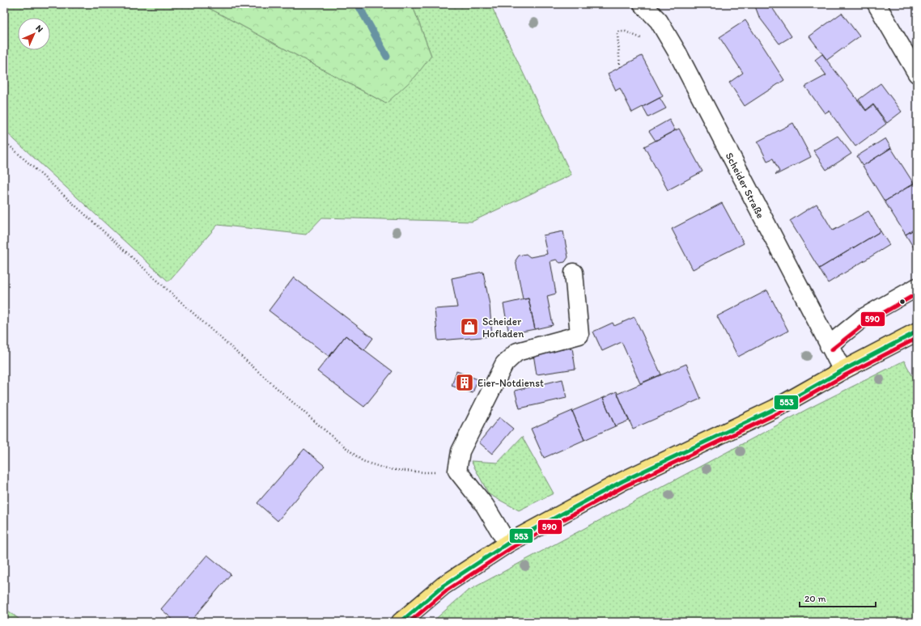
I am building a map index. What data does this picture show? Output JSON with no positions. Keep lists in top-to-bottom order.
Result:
{
  "streets": {
    "street": ["Scheider Straße"]
  },
  "places": {
    "shop": ["Scheider Hofladen"],
    "building": ["Eier-Notdienst"]
  },
  "lines": ["transit line 590", "transit line 553"],
  "scale_bar": "20 m",
  "north": "top right"
}
